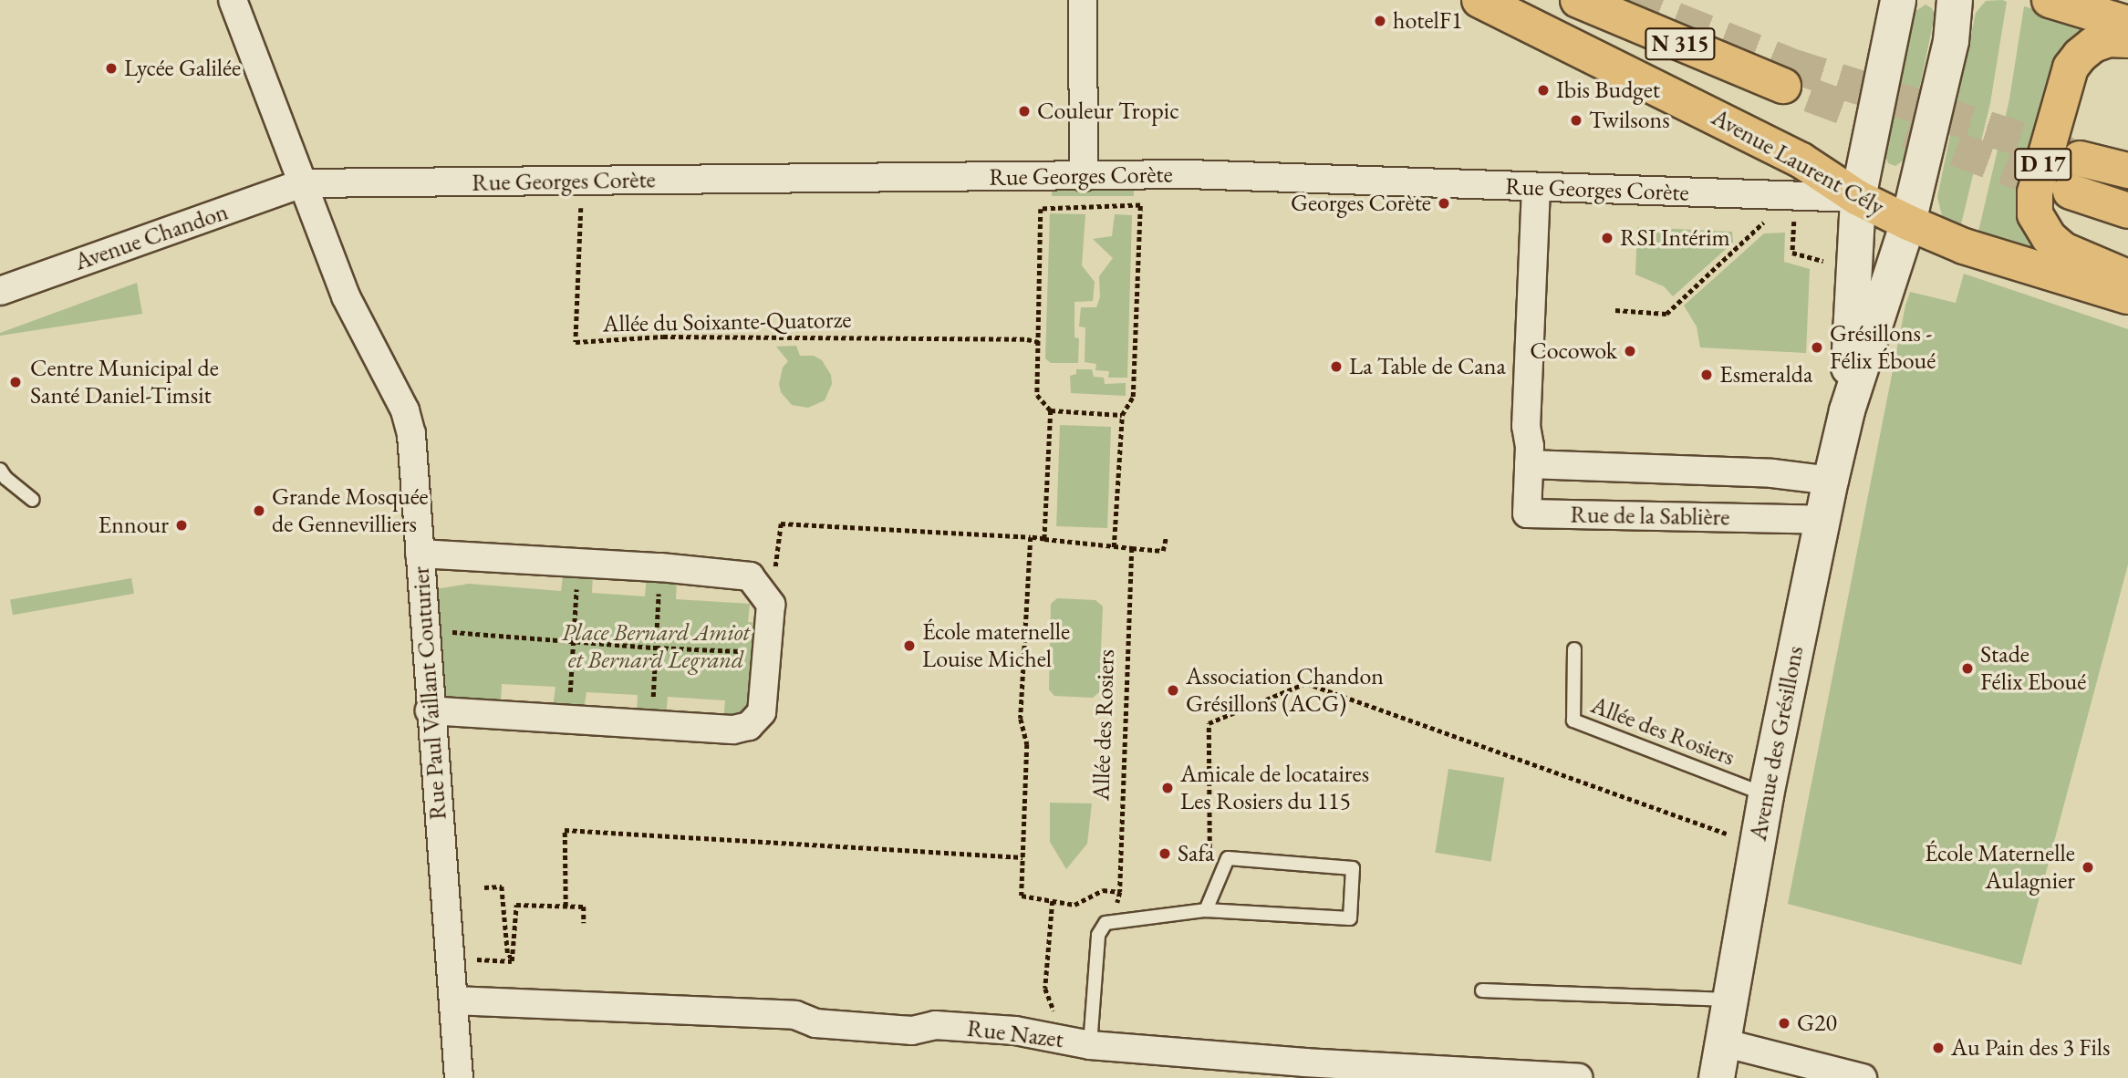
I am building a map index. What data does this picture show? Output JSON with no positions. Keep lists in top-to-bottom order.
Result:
{
  "streets": {
    "main road": [
      "N 315",
      "Avenue Laurent Cély",
      "D 17",
      "Avenue des Grésillons"
    ],
    "street": [
      "Rue Georges Corète",
      "Avenue Chandon",
      "Rue de la Sablière",
      "Rue Paul Vaillant Couturier",
      "Rue Nazet"
    ],
    "lane": ["Allée des Rosiers"],
    "path": ["Allée du Soixante-Quatorze"]
  },
  "crossings": [
    ["Avenue Laurent Cély", "Rue Georges Corète"],
    ["Avenue Laurent Cély", "Avenue des Grésillons"],
    ["Rue Georges Corète", "Avenue Chandon"],
    ["Rue Georges Corète", "Allée du Soixante-Quatorze"],
    ["Rue Georges Corète", "Rue de la Sablière"],
    ["Rue Georges Corète", "Rue Paul Vaillant Couturier"],
    ["Rue Georges Corète", "Avenue des Grésillons"],
    ["Avenue Chandon", "Rue Paul Vaillant Couturier"],
    ["Rue de la Sablière", "Avenue des Grésillons"],
    ["Rue Paul Vaillant Couturier", "Rue Nazet"],
    ["Allée des Rosiers", "Avenue des Grésillons"]
  ],
  "parks": ["Place Bernard Amiot et Bernard Legrand"],
  "places": [
    "hotelF1",
    "Lycée Galilée",
    "Ibis Budget",
    "Couleur Tropic",
    "Twilsons",
    "Georges Corète",
    "RSI Intérim",
    "Grésillons - Félix Éboué",
    "Cocowok",
    "La Table de Cana",
    "Esmeralda",
    "Centre Municipal de Santé Daniel-Timsit",
    "Grande Mosquée de Gennevilliers",
    "Ennour",
    "École maternelle Louise Michel",
    "Stade Félix Eboué",
    "Association Chandon Grésillons (ACG)",
    "Amicale de locataires Les Rosiers du 115",
    "Safa",
    "École Maternelle Aulagnier",
    "G20",
    "Au Pain des 3 Fils"
  ]
}
